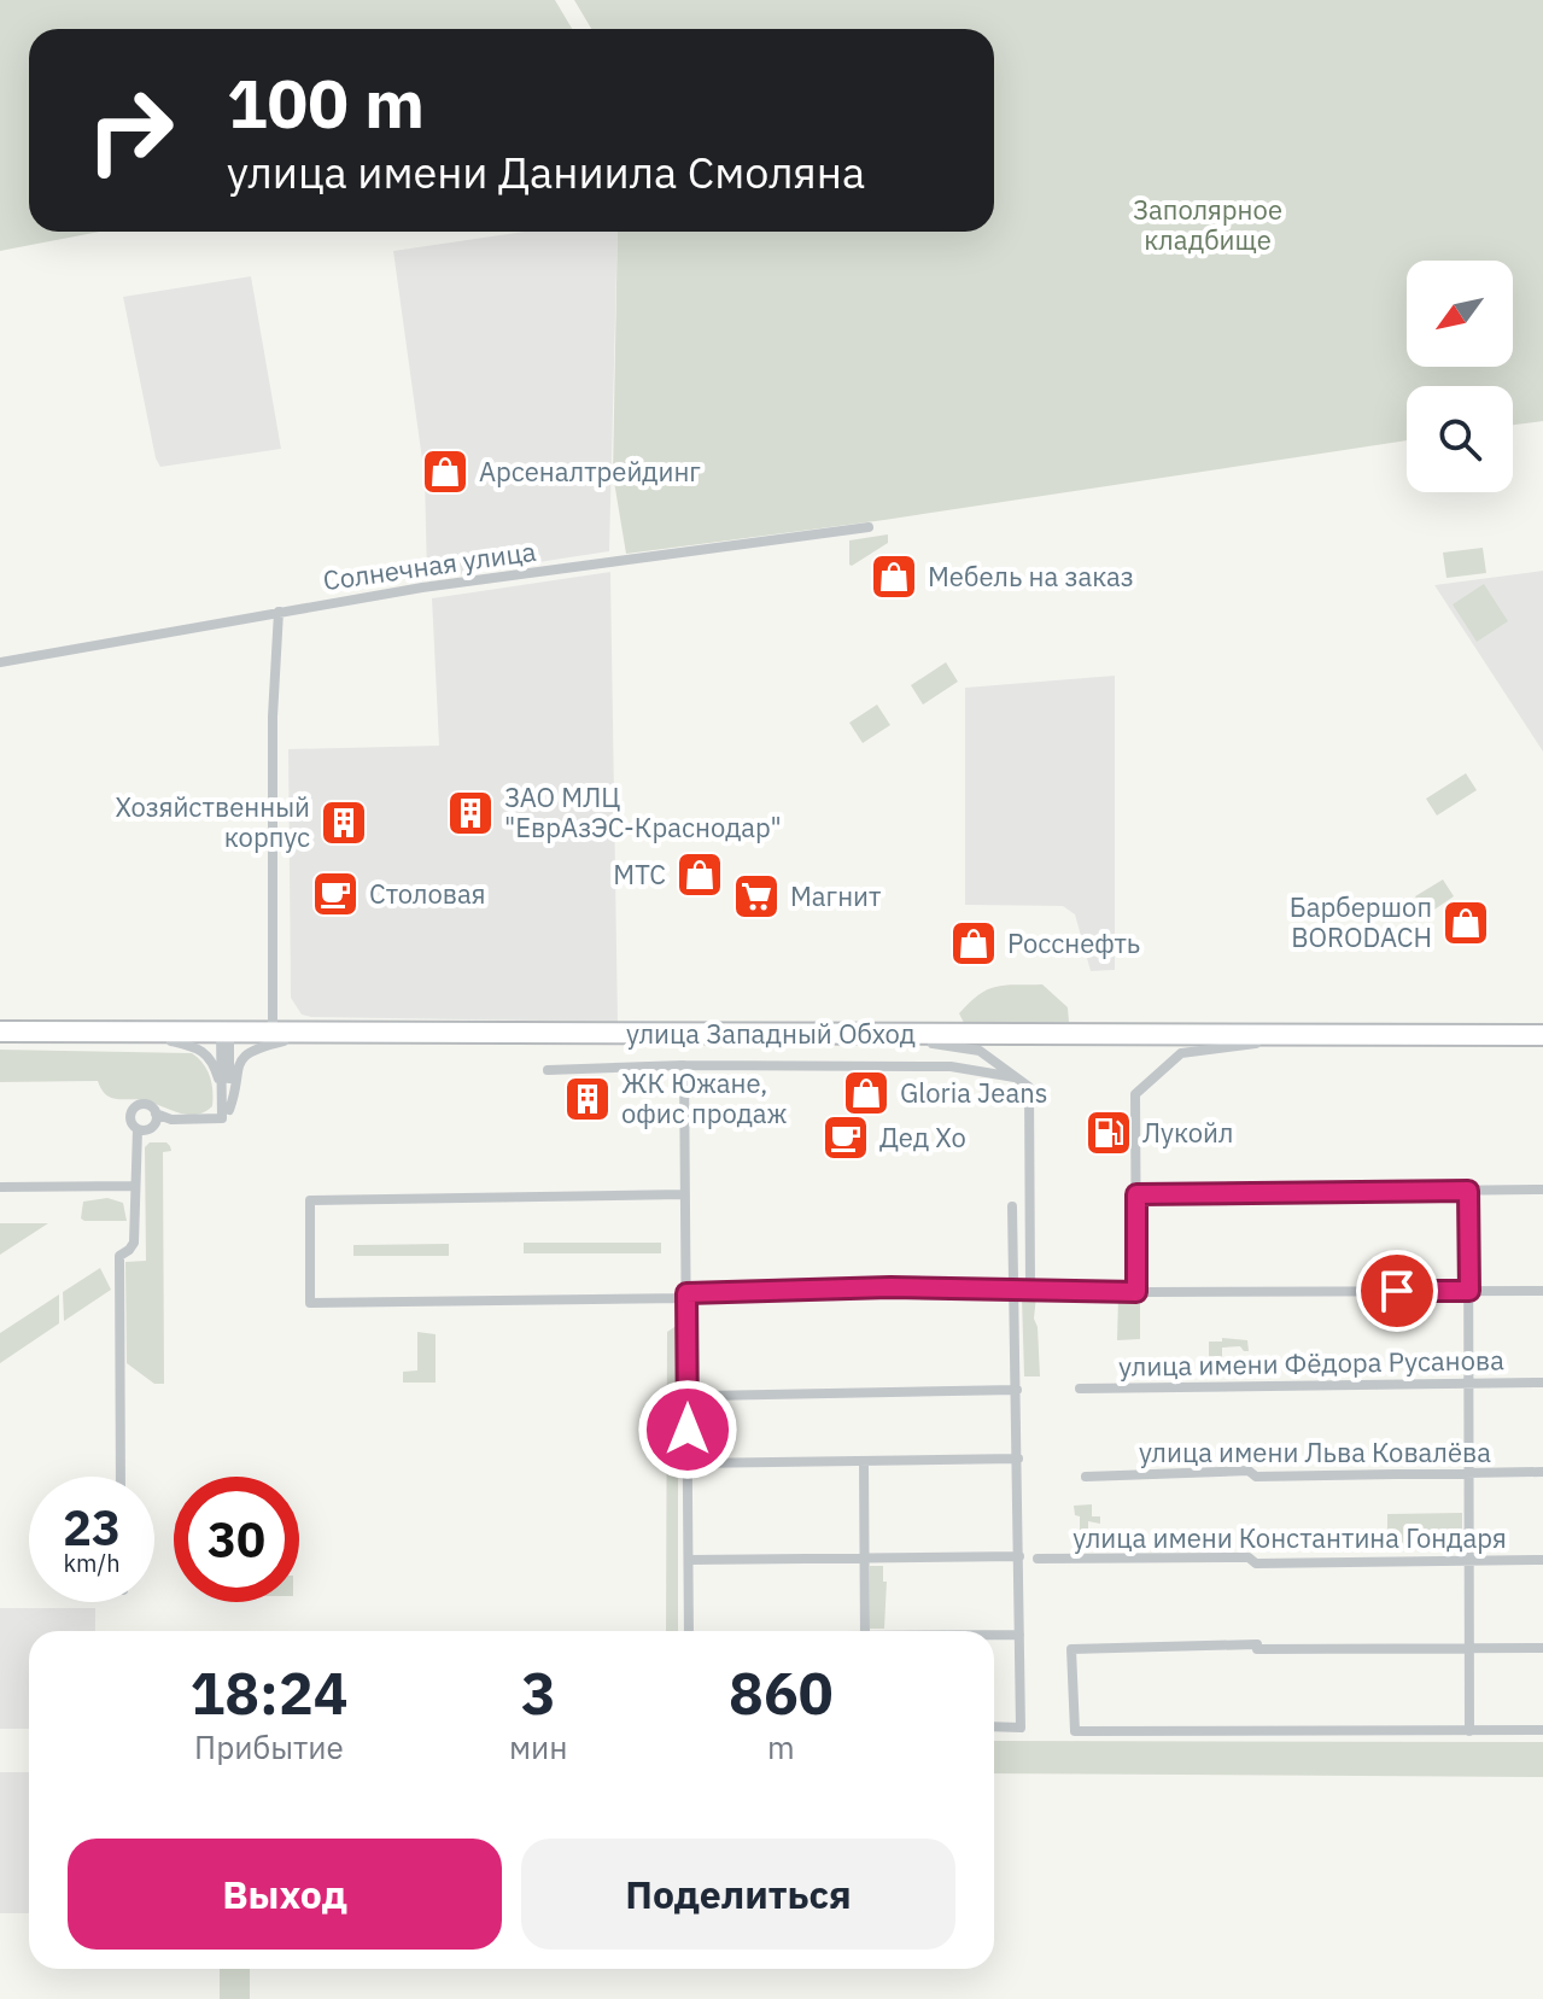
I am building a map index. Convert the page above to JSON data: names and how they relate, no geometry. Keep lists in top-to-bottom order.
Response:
{
  "streets": {
    "highway": ["улица Западный Обход"],
    "street": [
      "Солнечная улица",
      "улица имени Фёдора Русанова",
      "улица имени Льва Ковалёва",
      "улица имени Константина Гондаря"
    ]
  },
  "parks": ["Заполярное кладбище"],
  "places": {
    "shop": [
      "Арсеналтрейдинг",
      "Мебель на заказ",
      "МТС",
      "Барбершоп BORODACH",
      "Росснефть",
      "Gloria Jeans"
    ],
    "building": ["ЗАО МЛЦ \"ЕврАзЭС-Краснодар\"", "Хозяйственный корпус", "ЖК Южане, офис продаж"],
    "cafe": ["Столовая", "Дед Хо"],
    "supermarket": ["Магнит"],
    "fuel station": ["Лукойл"]
  },
  "north": "bottom left",
  "page": {
    "turn": ["100 m", "улица имени Даниила Смоляна"],
    "speed": "23 km/h",
    "limit": "30",
    "eta": [
      "18:24",
      "Прибытие",
      "3",
      "мин",
      "860",
      "m"
    ],
    "buttons": ["Выход", "Поделиться"]
  }
}
